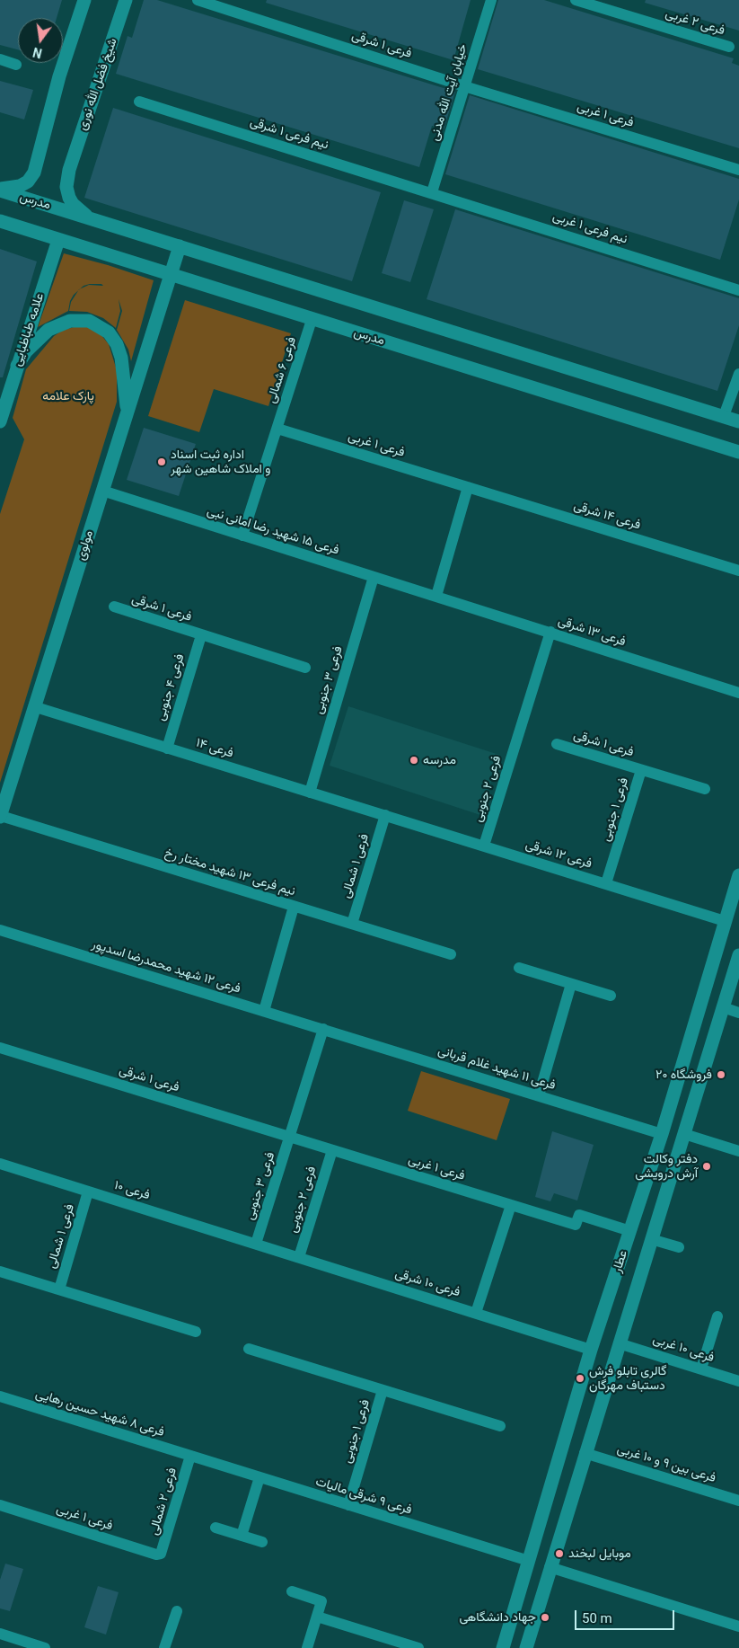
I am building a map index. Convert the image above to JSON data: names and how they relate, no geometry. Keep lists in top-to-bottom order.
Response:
{
  "streets": {
    "main road": [
      "شیخ فضل الله نوری",
      "مدرس",
      "علامه طباطبایی",
      "مولوی",
      "عطار"
    ],
    "street": [
      "فرعی ۲ غربی",
      "فرعی ۱ شرقی",
      "خیابان آیت الله مدنی",
      "فرعی ۱ غربی",
      "نیم فرعی ۱ شرقی",
      "نیم فرعی ۱ غربی",
      "فرعی ۶ شمالی",
      "فرعی ۱۴ شرقی",
      "فرعی ۱۵ شهید رضا امانی نبی",
      "فرعی ۱۳ شرقی",
      "فرعی ۳ جنوبی",
      "فرعی ۴ جنوبی",
      "فرعی ۱۴",
      "فرعی ۲ جنوبی",
      "فرعی ۱ جنوبی",
      "فرعی ۱۲ شرقی",
      "فرعی ۱ شمالی",
      "نیم فرعی ۱۳ شهید مختار رخ",
      "فرعی ۱۲ شهید محمدرضا اسدپور",
      "فرعی ۱۱ شهید غلام قربانی",
      "فرعی ۱۰",
      "فرعی ۱۰ شرقی",
      "فرعی ۱۰ غربی",
      "فرعی ۸ شهید حسین رهایی",
      "فرعی بین ۹ و ۱۰ غربی",
      "فرعی ۹ شرقی مالیات",
      "فرعی ۲ شمالی"
    ]
  },
  "crossings": [
    ["فرعی ۱ شرقی", "خیابان آیت الله مدنی"],
    ["فرعی ۱ شرقی", "فرعی ۱ غربی"],
    ["فرعی ۱ شرقی", "فرعی ۳ جنوبی"],
    ["فرعی ۱ شرقی", "فرعی ۴ جنوبی"],
    ["فرعی ۱ شرقی", "فرعی ۱ جنوبی"],
    ["شیخ فضل الله نوری", "مدرس"],
    ["خیابان آیت الله مدنی", "فرعی ۱ غربی"],
    ["خیابان آیت الله مدنی", "نیم فرعی ۱ شرقی"],
    ["خیابان آیت الله مدنی", "نیم فرعی ۱ غربی"],
    ["فرعی ۱ غربی", "فرعی ۶ شمالی"],
    ["فرعی ۱ غربی", "فرعی ۱۴ شرقی"],
    ["فرعی ۱ غربی", "فرعی ۳ جنوبی"],
    ["فرعی ۱ غربی", "فرعی ۲ جنوبی"],
    ["فرعی ۱ غربی", "عطار"],
    ["فرعی ۱ غربی", "فرعی ۲ شمالی"],
    ["نیم فرعی ۱ شرقی", "نیم فرعی ۱ غربی"],
    ["مدرس", "علامه طباطبایی"],
    ["مدرس", "فرعی ۶ شمالی"],
    ["مدرس", "مولوی"],
    ["فرعی ۱۵ شهید رضا امانی نبی", "مولوی"],
    ["فرعی ۱۵ شهید رضا امانی نبی", "فرعی ۱۳ شرقی"],
    ["فرعی ۱۵ شهید رضا امانی نبی", "فرعی ۳ جنوبی"],
    ["مولوی", "فرعی ۱۴"],
    ["مولوی", "نیم فرعی ۱۳ شهید مختار رخ"],
    ["فرعی ۱۳ شرقی", "فرعی ۲ جنوبی"],
    ["فرعی ۳ جنوبی", "فرعی ۱۴"],
    ["فرعی ۳ جنوبی", "فرعی ۱۰"],
    ["فرعی ۳ جنوبی", "فرعی ۱۰ شرقی"],
    ["فرعی ۴ جنوبی", "فرعی ۱۴"],
    ["فرعی ۱۴", "فرعی ۱۲ شرقی"],
    ["فرعی ۱۴", "فرعی ۱ شمالی"],
    ["فرعی ۲ جنوبی", "فرعی ۱۲ شرقی"],
    ["فرعی ۲ جنوبی", "فرعی ۱۰ شرقی"],
    ["فرعی ۱ جنوبی", "فرعی ۱۲ شرقی"],
    ["فرعی ۱ جنوبی", "فرعی ۹ شرقی مالیات"],
    ["فرعی ۱۲ شرقی", "فرعی ۱ شمالی"],
    ["فرعی ۱۲ شرقی", "عطار"],
    ["فرعی ۱ شمالی", "نیم فرعی ۱۳ شهید مختار رخ"],
    ["فرعی ۱ شمالی", "فرعی ۱۰"],
    ["فرعی ۱۲ شهید محمدرضا اسدپور", "فرعی ۱۱ شهید غلام قربانی"],
    ["فرعی ۱۱ شهید غلام قربانی", "عطار"],
    ["فرعی ۱۰", "فرعی ۱۰ شرقی"],
    ["عطار", "فرعی ۱۰ شرقی"],
    ["عطار", "فرعی ۱۰ غربی"],
    ["عطار", "فرعی بین ۹ و ۱۰ غربی"],
    ["عطار", "فرعی ۹ شرقی مالیات"],
    ["فرعی ۸ شهید حسین رهایی", "فرعی ۹ شرقی مالیات"],
    ["فرعی ۸ شهید حسین رهایی", "فرعی ۲ شمالی"],
    ["فرعی ۹ شرقی مالیات", "فرعی ۲ شمالی"]
  ],
  "parks": ["پارک علامه"],
  "places": [
    "اداره ثبت اسناد و املاک شاهین شهر",
    "مدرسه",
    "فروشگاه ۲۰",
    "دفتر وکالت آرش درویشی",
    "گالری تابلو فرش دستباف مهرگان",
    "موبایل لبخند",
    "جهاد دانشگاهی"
  ],
  "scale_bar": "50 m",
  "north": "bottom"
}
